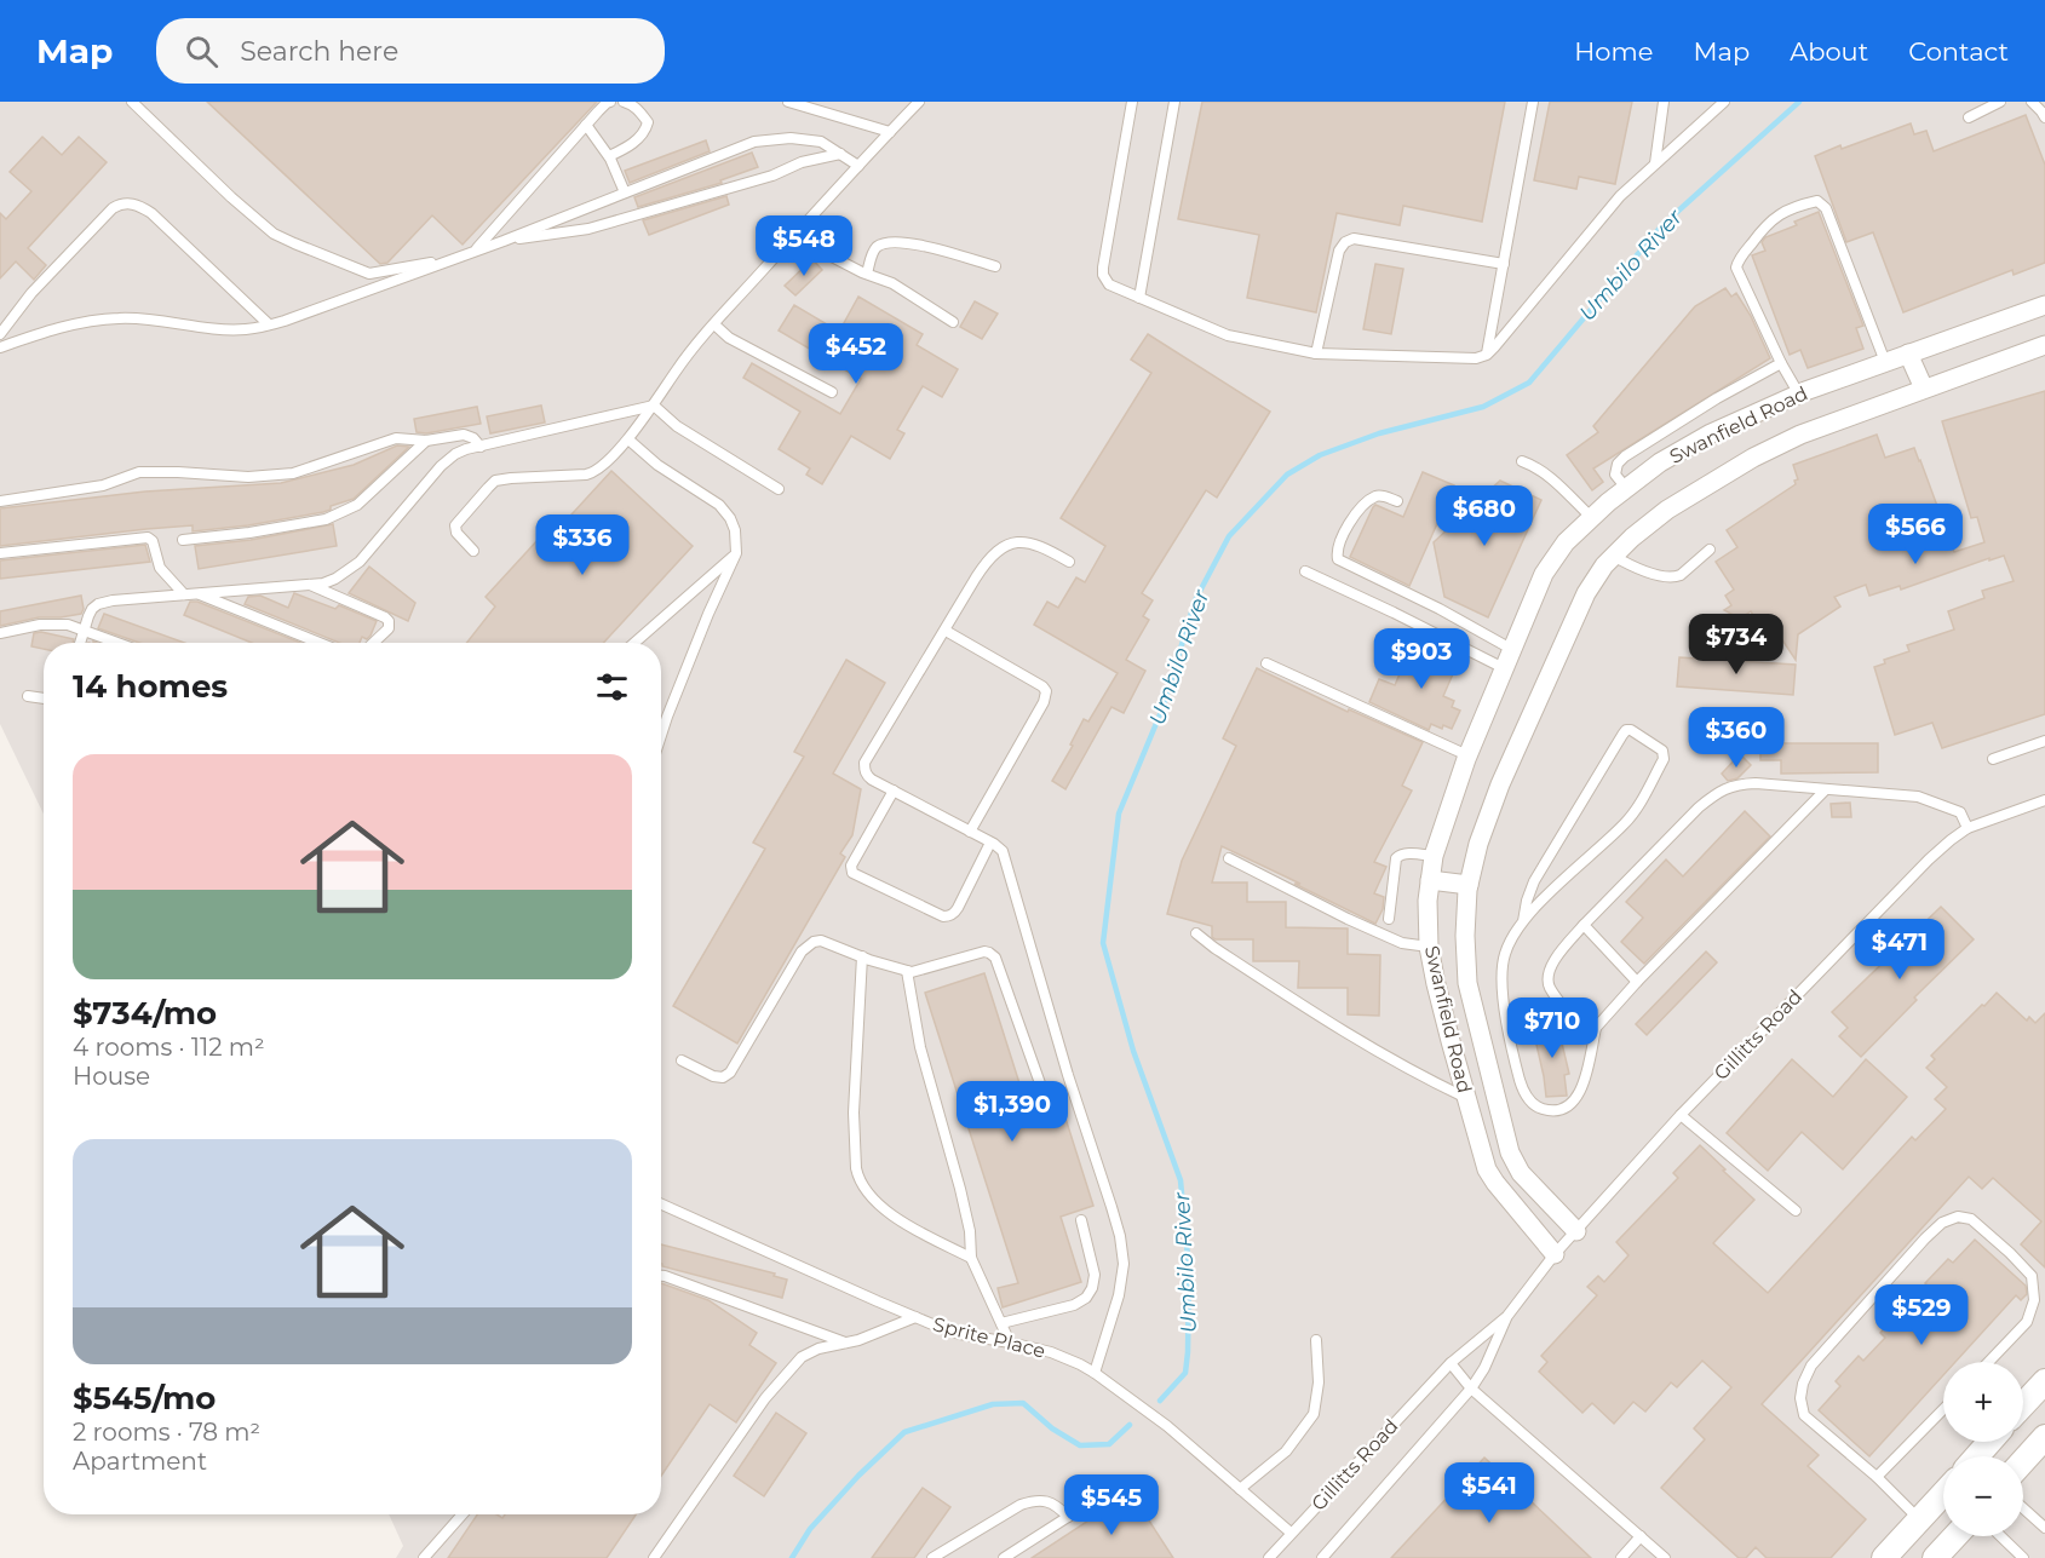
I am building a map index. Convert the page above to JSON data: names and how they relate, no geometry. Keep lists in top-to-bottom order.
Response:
{
  "streets": {
    "street": ["Swanfield Road"],
    "lane": ["Gillitts Road", "Sprite Place"]
  },
  "crossings": [
    ["Swanfield Road", "Gillitts Road"],
    ["Gillitts Road", "Sprite Place"]
  ],
  "water": ["Umbilo River"],
  "page": {
    "header": "Map",
    "search": "Search here",
    "nav": [
      "Home",
      "Map",
      "About",
      "Contact"
    ],
    "price": [
      "$548",
      "$452",
      "$680",
      "$566",
      "$336",
      "$734",
      "$903",
      "$360",
      "$471",
      "$710",
      "$1,390",
      "$529",
      "$541",
      "$545"
    ],
    "heading": "14 homes",
    "list": [
      {
        "name": "$734/mo",
        "note": "4 rooms · 112 m² · House"
      },
      {
        "name": "$545/mo",
        "note": "2 rooms · 78 m² · Apartment"
      }
    ],
    "map_buttons": ["+", "−"]
  }
}
